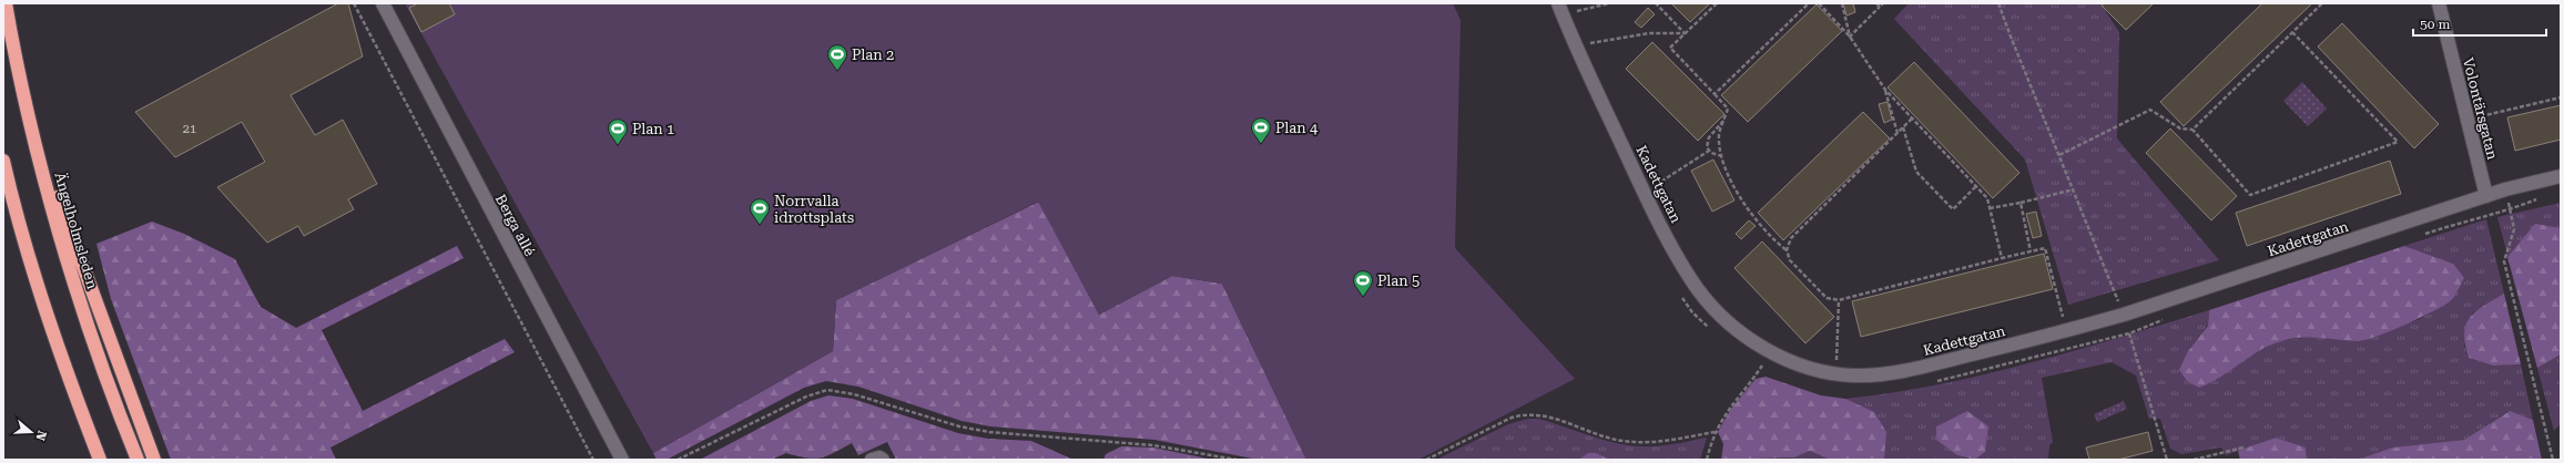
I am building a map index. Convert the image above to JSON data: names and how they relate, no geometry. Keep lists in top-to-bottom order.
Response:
{
  "streets": {
    "highway": ["Ängelholmsleden"],
    "street": ["Volontärsgatan", "Kadettgatan", "Berga allé"]
  },
  "crossings": [
    ["Volontärsgatan", "Kadettgatan"]
  ],
  "places": {
    "sports": [
      "Plan 2",
      "Plan 4",
      "Plan 1",
      "Norrvalla idrottsplats",
      "Plan 5"
    ]
  },
  "house_numbers": ["21"],
  "scale_bar": "50 m",
  "north": "right"
}
